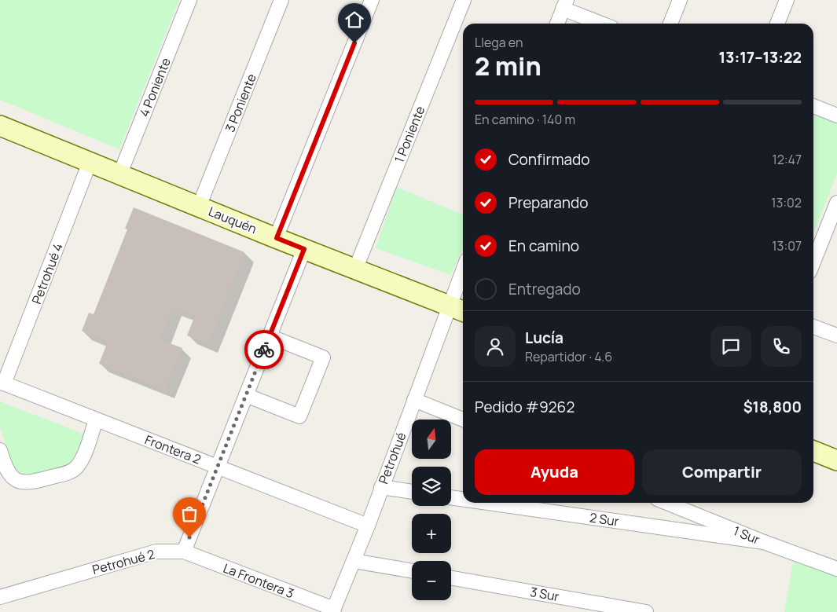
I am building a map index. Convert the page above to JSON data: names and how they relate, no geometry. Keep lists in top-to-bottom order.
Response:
{
  "streets": {
    "street": [
      "4 Poniente",
      "3 Poniente",
      "1 Poniente",
      "Lauquén",
      "Petrohué 4",
      "Frontera 2",
      "Petrohué",
      "2 Sur",
      "1 Sur",
      "Petrohué 2",
      "La Frontera 3",
      "3 Sur"
    ]
  },
  "crossings": [
    ["4 Poniente", "Lauquén"],
    ["3 Poniente", "Lauquén"],
    ["1 Poniente", "Lauquén"],
    ["Lauquén", "Petrohué 4"],
    ["Lauquén", "Petrohué"],
    ["Petrohué 4", "Frontera 2"],
    ["Frontera 2", "Petrohué"],
    ["Petrohué", "La Frontera 3"],
    ["2 Sur", "1 Sur"],
    ["Petrohué 2", "La Frontera 3"]
  ],
  "north": "top",
  "page": {
    "heading": ["2 min", "Llega en", "13:17–13:22"],
    "panel": [
      "Lucía",
      "Repartidor · 4.6",
      "Pedido #9262",
      "$18,800"
    ],
    "bar": "En camino · 140 m",
    "list": [
      ["Confirmado", "12:47"],
      ["Preparando", "13:02"],
      ["En camino", "13:07"],
      "Entregado"
    ],
    "map_buttons": ["+", "−"],
    "buttons": ["Ayuda", "Compartir"]
  }
}
